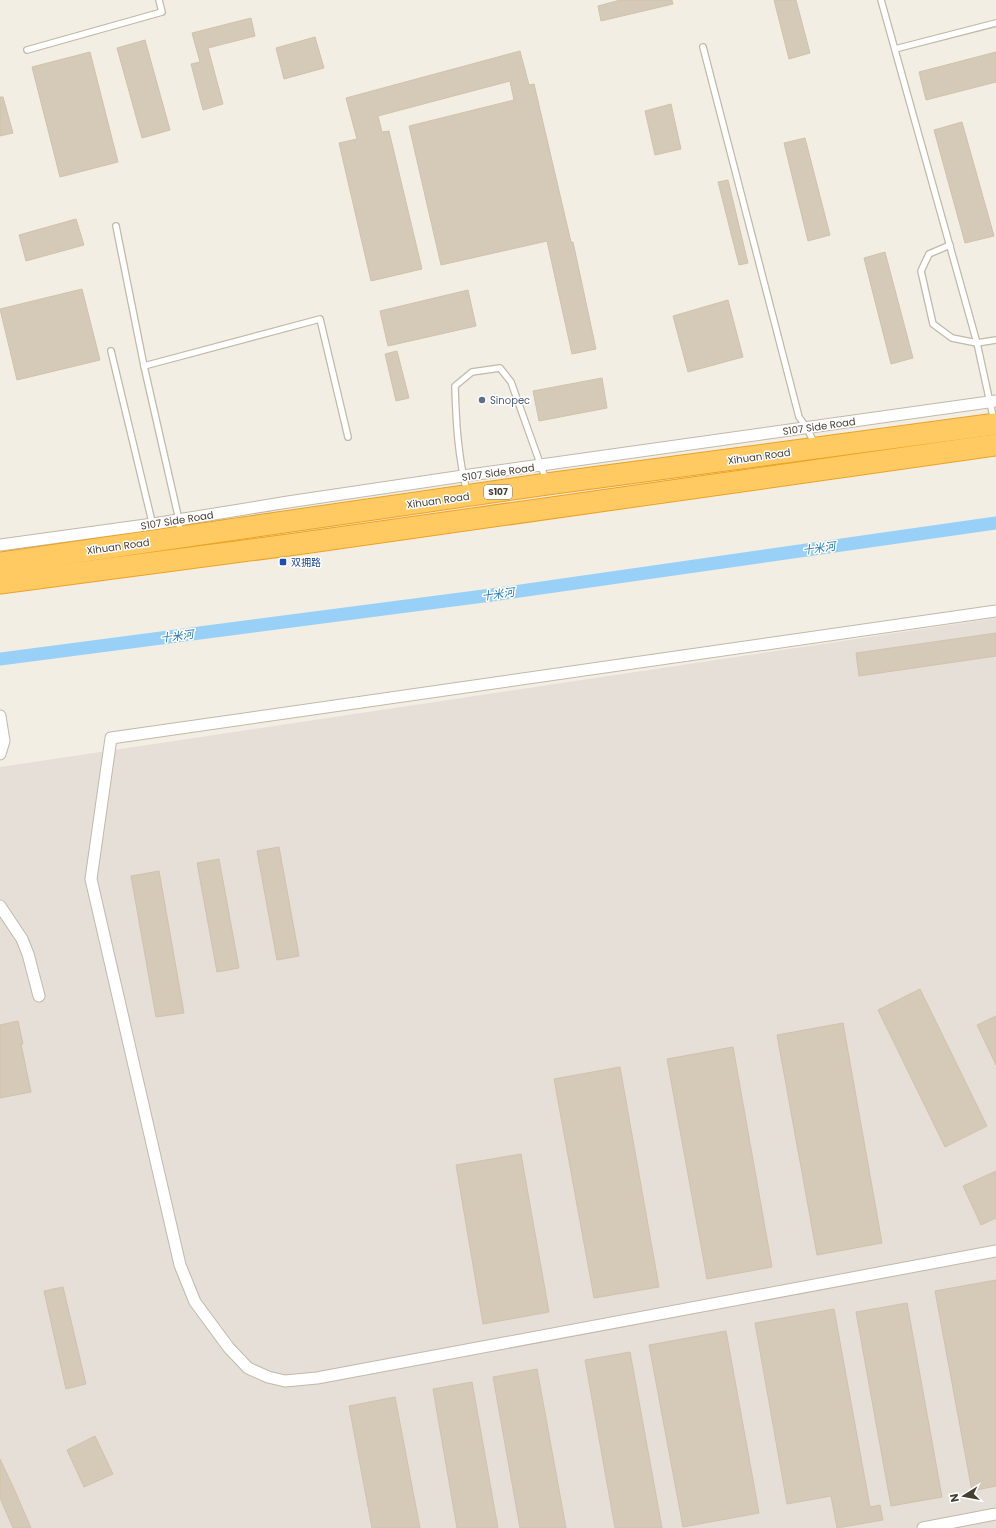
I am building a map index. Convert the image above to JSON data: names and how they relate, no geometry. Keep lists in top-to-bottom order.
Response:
{
  "streets": {
    "highway": ["Xihuan Road", "S107"],
    "street": ["S107 Side Road"]
  },
  "crossings": [
    ["S107 Side Road", "Xihuan Road"]
  ],
  "water": ["十米河"],
  "places": {
    "other": ["Sinopec"],
    "transit": ["双拥路"]
  },
  "north": "left"
}
